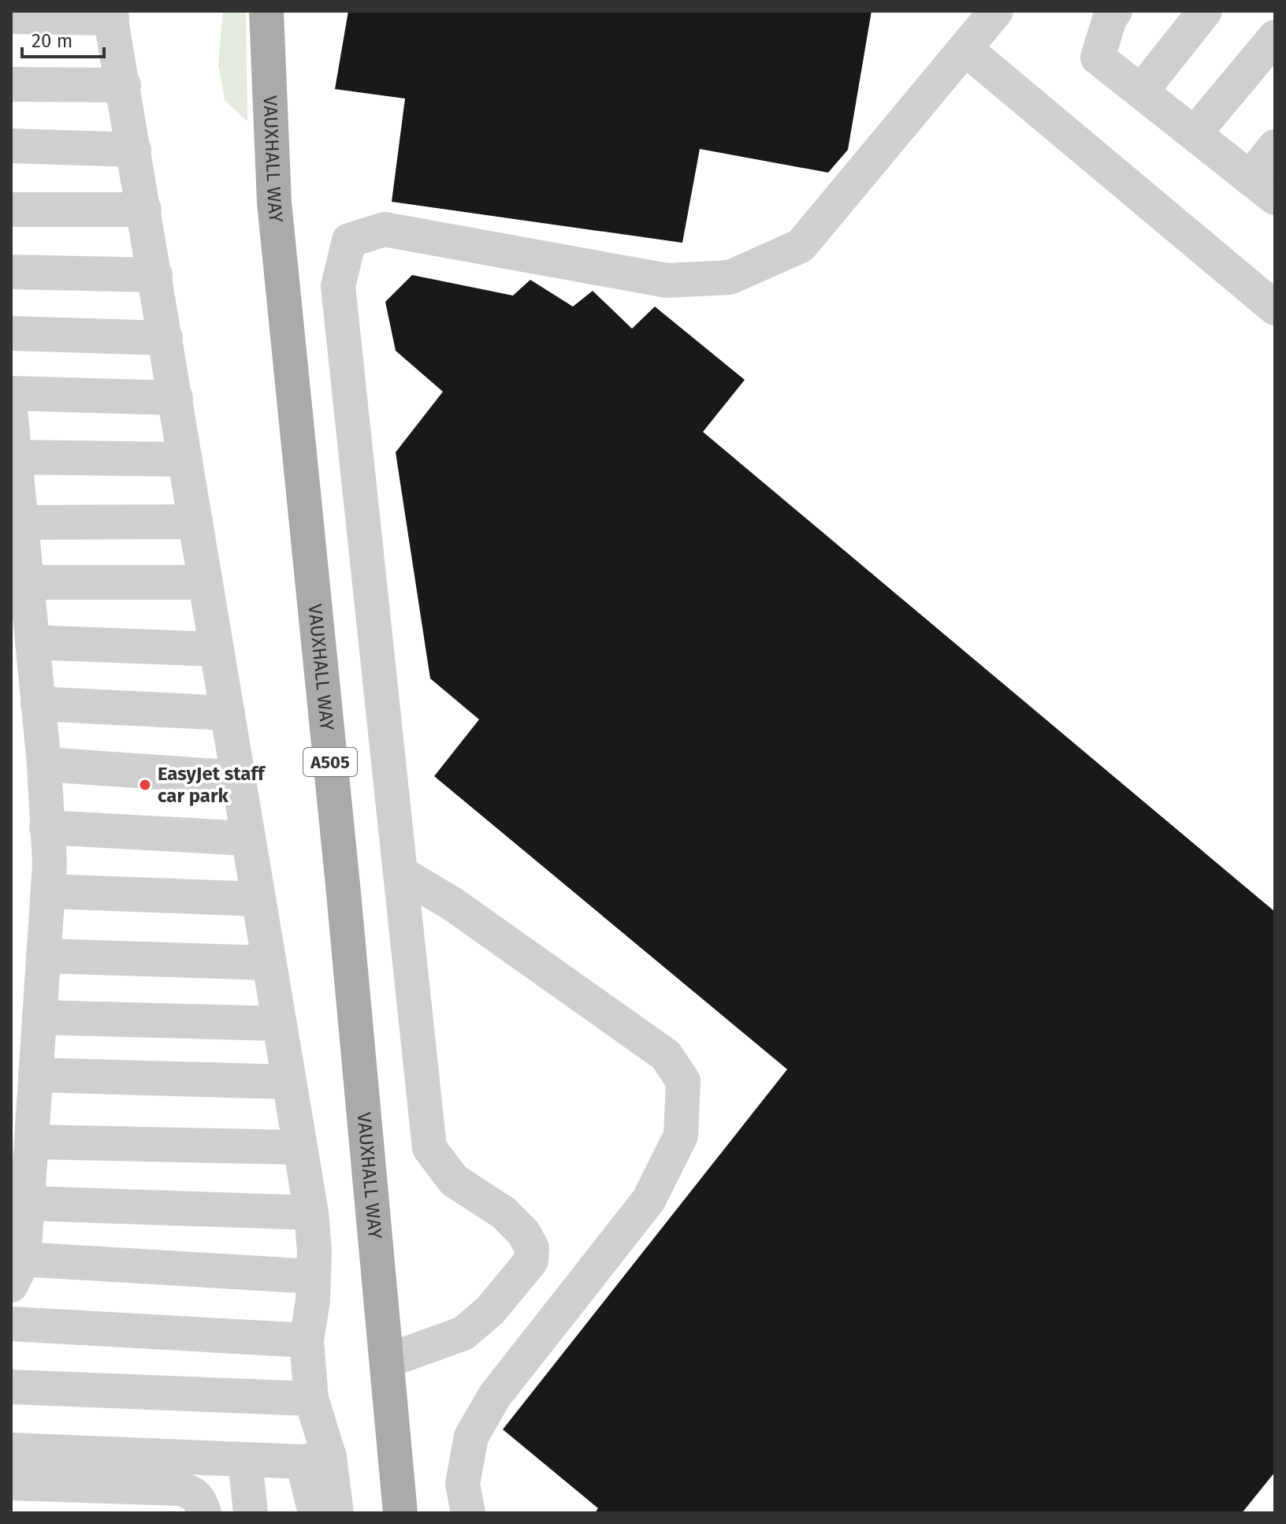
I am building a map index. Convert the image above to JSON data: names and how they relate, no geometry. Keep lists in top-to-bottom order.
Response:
{
  "streets": {
    "main road": ["VAUXHALL WAY", "A505"]
  },
  "places": ["EasyJet staff car park"],
  "scale_bar": "20 m"
}
